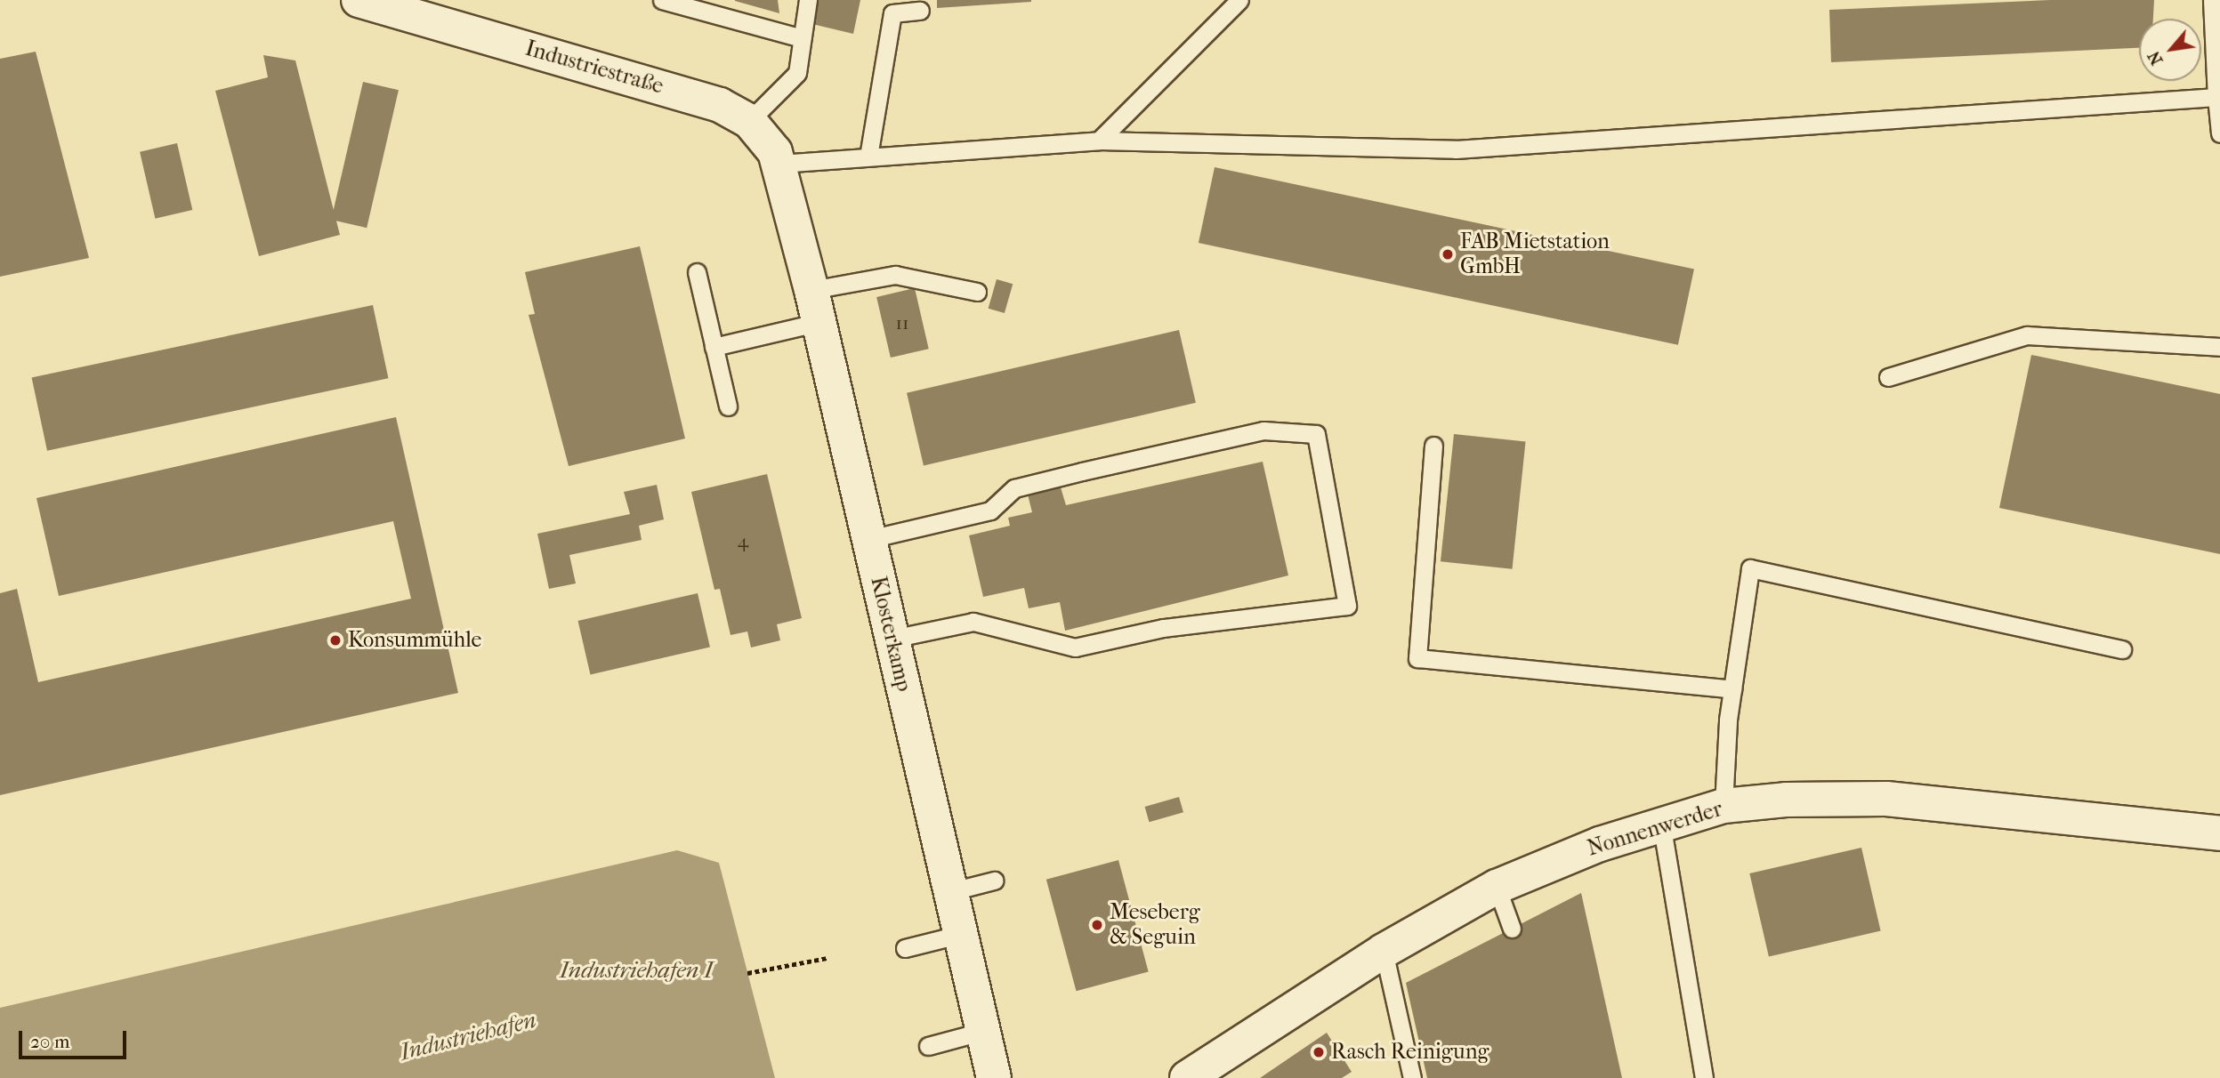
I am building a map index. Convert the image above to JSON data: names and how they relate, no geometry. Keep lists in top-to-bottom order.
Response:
{
  "streets": {
    "street": ["Industriestraße", "Klosterkamp", "Nonnenwerder"]
  },
  "crossings": [
    ["Industriestraße", "Klosterkamp"]
  ],
  "water": ["Industriehafen I", "Industriehafen"],
  "places": [
    "FAB Mietstation GmbH",
    "Konsummühle",
    "Meseberg & Seguin",
    "Rasch Reinigung"
  ],
  "house_numbers": ["11", "4"],
  "scale_bar": "20 m",
  "north": "bottom left"
}
